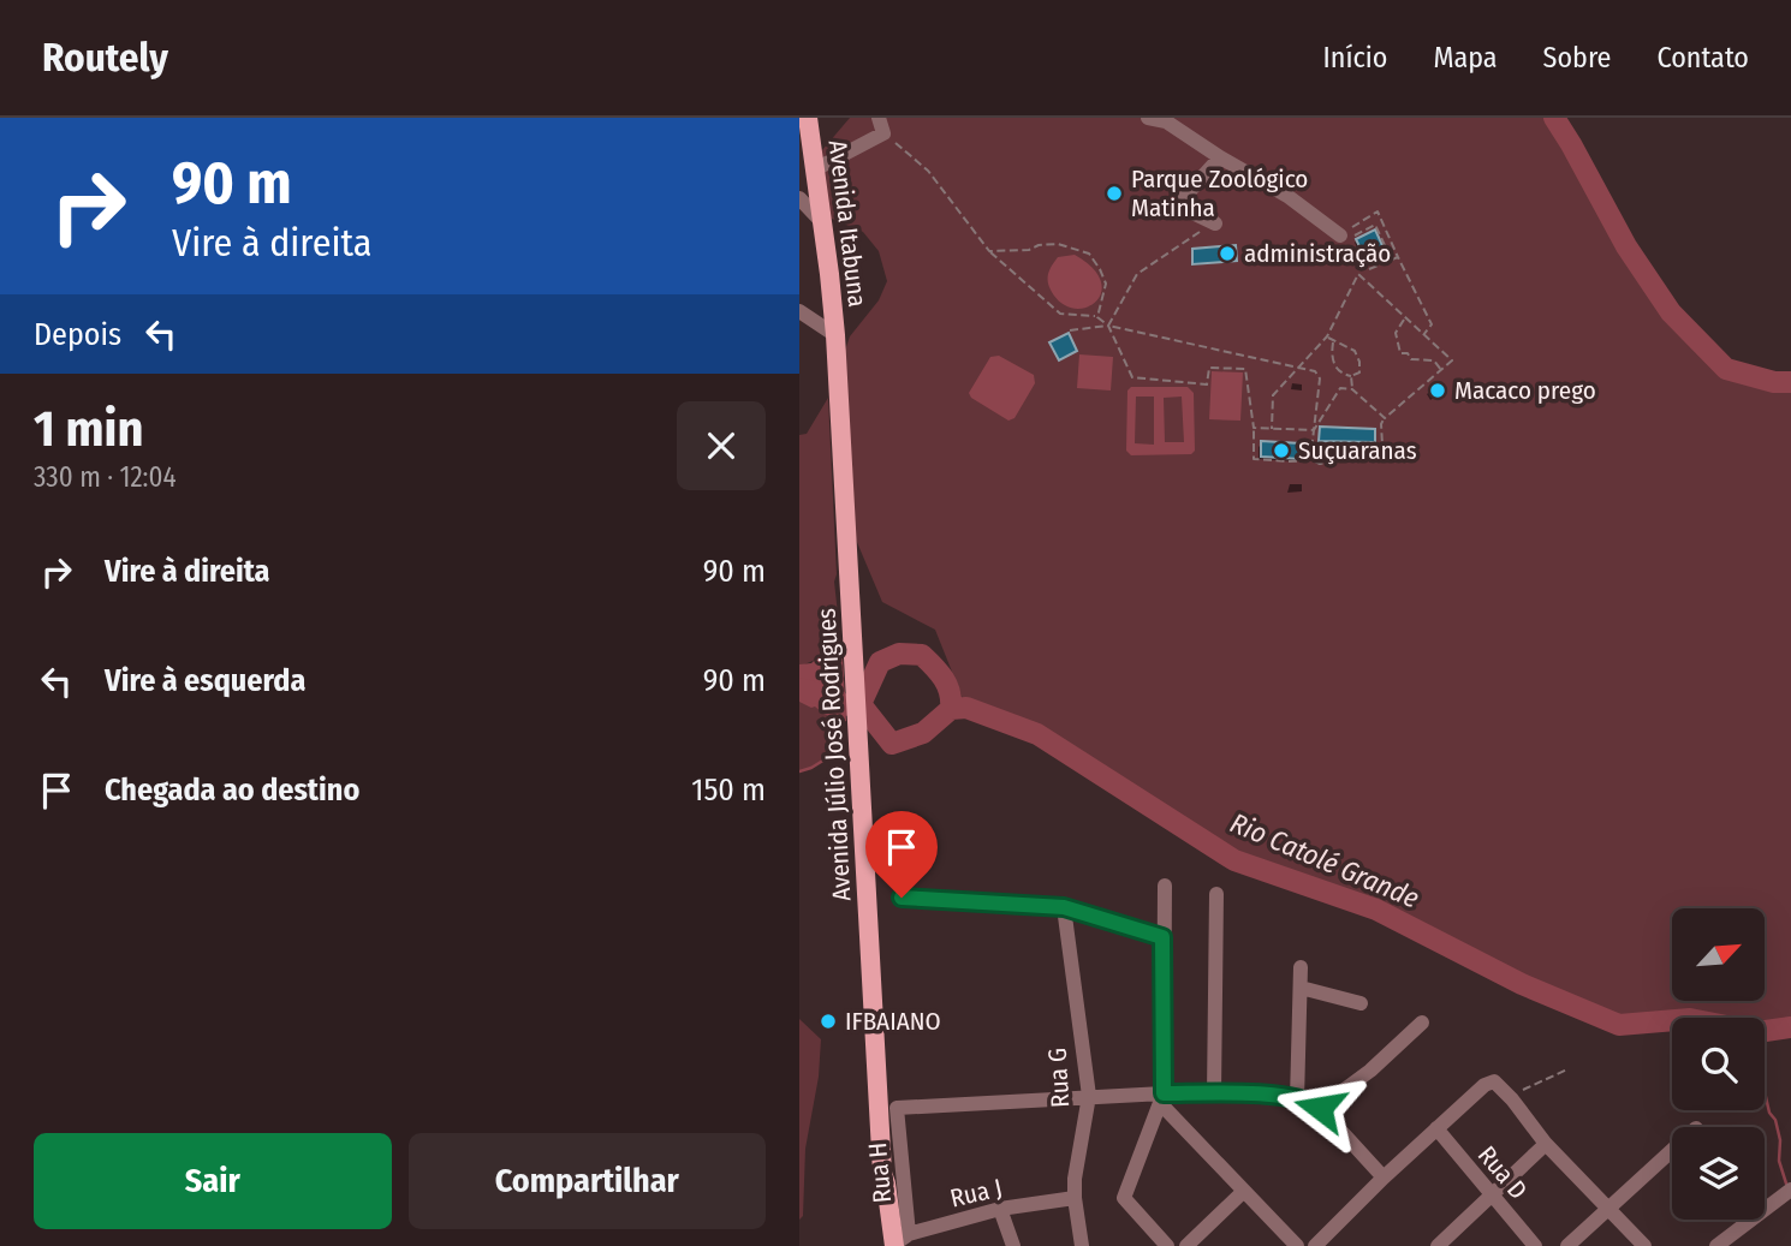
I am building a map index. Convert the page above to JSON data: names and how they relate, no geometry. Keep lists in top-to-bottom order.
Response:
{
  "streets": {
    "main road": ["Avenida Itabuna", "Avenida Júlio José Rodrigues"],
    "street": [
      "Rua G",
      "Rua H",
      "Rua D",
      "Rua J"
    ]
  },
  "crossings": [
    ["Avenida Itabuna", "Avenida Júlio José Rodrigues"],
    ["Avenida Júlio José Rodrigues", "Rua H"],
    ["Avenida Júlio José Rodrigues", "Rua J"],
    ["Rua G", "Rua H"],
    ["Rua G", "Rua J"],
    ["Rua H", "Rua J"]
  ],
  "water": ["Rio Catolé Grande"],
  "places": [
    "Parque Zoológico Matinha",
    "administração",
    "Macaco prego",
    "Suçuaranas",
    "IFBAIANO"
  ],
  "north": "top right",
  "page": {
    "header": "Routely",
    "nav": [
      "Início",
      "Mapa",
      "Sobre",
      "Contato"
    ],
    "turn": ["90 m", "Vire à direita"],
    "then": "Depois",
    "heading": ["1 min", "330 m · 12:04"],
    "list": [
      {
        "name": "Vire à direita",
        "value": "90 m"
      },
      {
        "name": "Vire à esquerda",
        "value": "90 m"
      },
      {
        "name": "Chegada ao destino",
        "value": "150 m"
      }
    ],
    "buttons": ["Sair", "Compartilhar"]
  }
}
